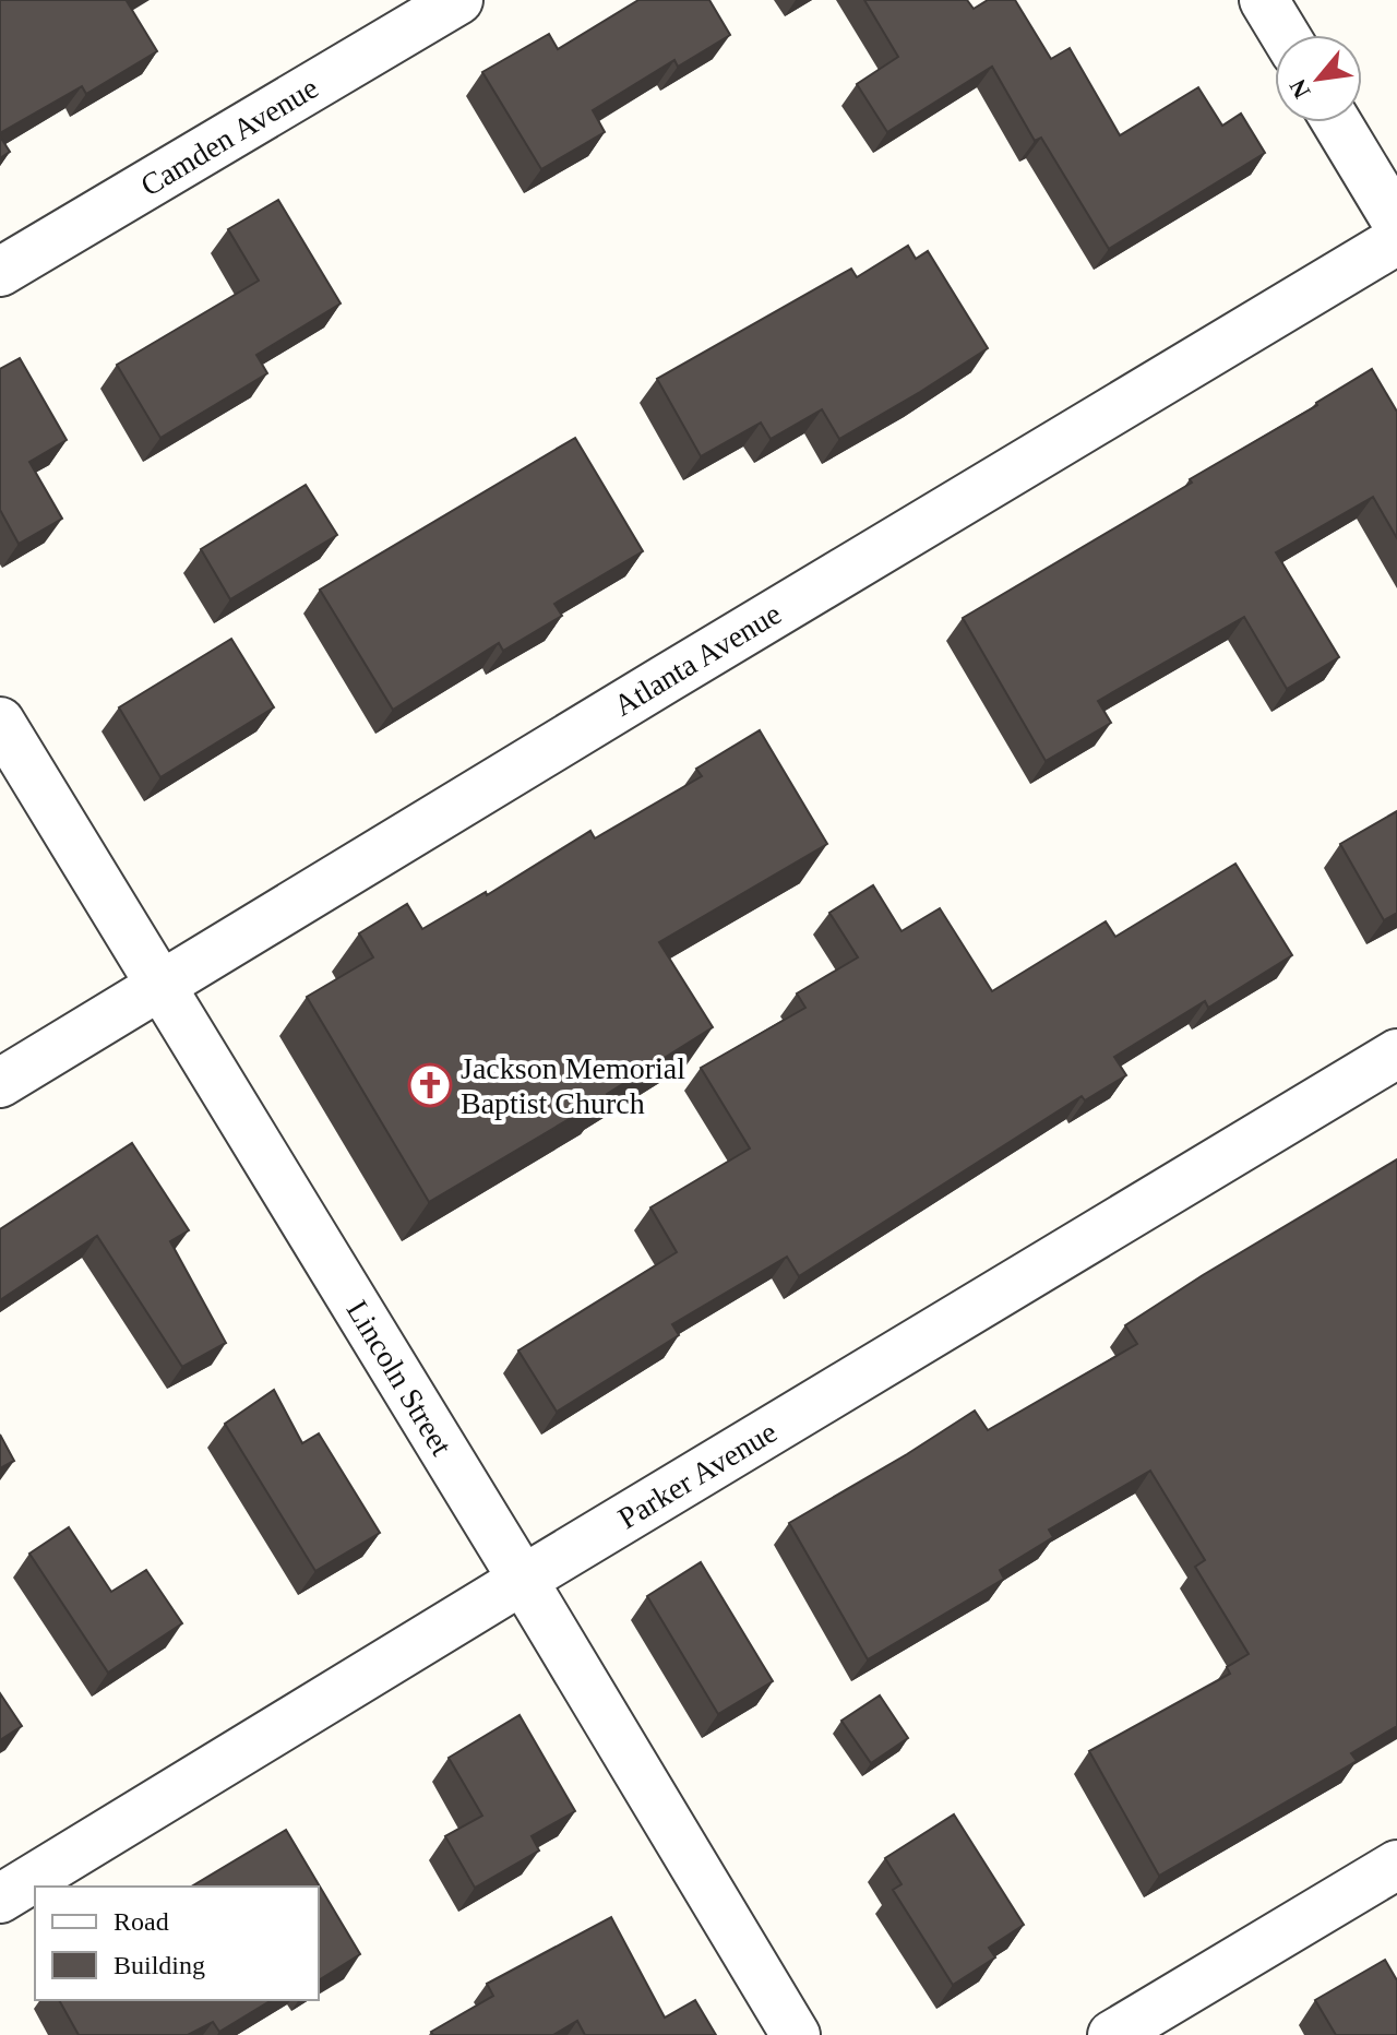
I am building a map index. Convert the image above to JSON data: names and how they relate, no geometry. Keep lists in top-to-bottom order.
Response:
{
  "streets": {
    "street": [
      "Camden Avenue",
      "Atlanta Avenue",
      "Lincoln Street",
      "Parker Avenue"
    ]
  },
  "crossings": [
    ["Atlanta Avenue", "Lincoln Street"],
    ["Lincoln Street", "Parker Avenue"]
  ],
  "places": {
    "church": ["Jackson Memorial Baptist Church"]
  },
  "legend": ["Road", "Building"],
  "north": "bottom left"
}
